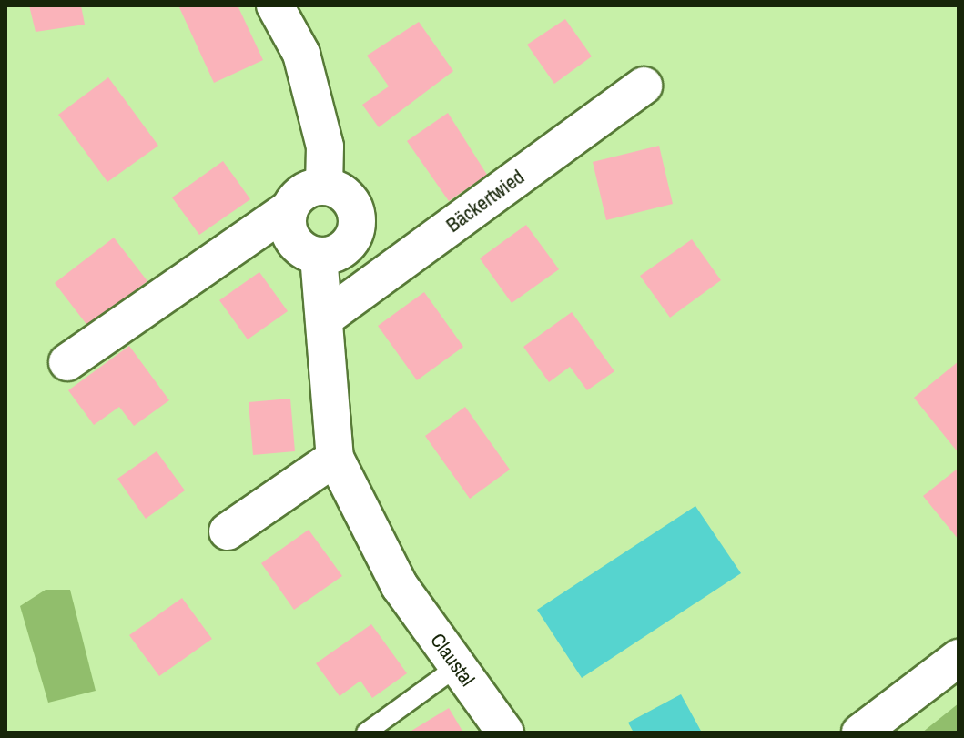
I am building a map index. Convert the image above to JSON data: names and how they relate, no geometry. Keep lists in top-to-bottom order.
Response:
{
  "streets": {
    "street": ["Bäckertwied", "Claustal"]
  }
}
